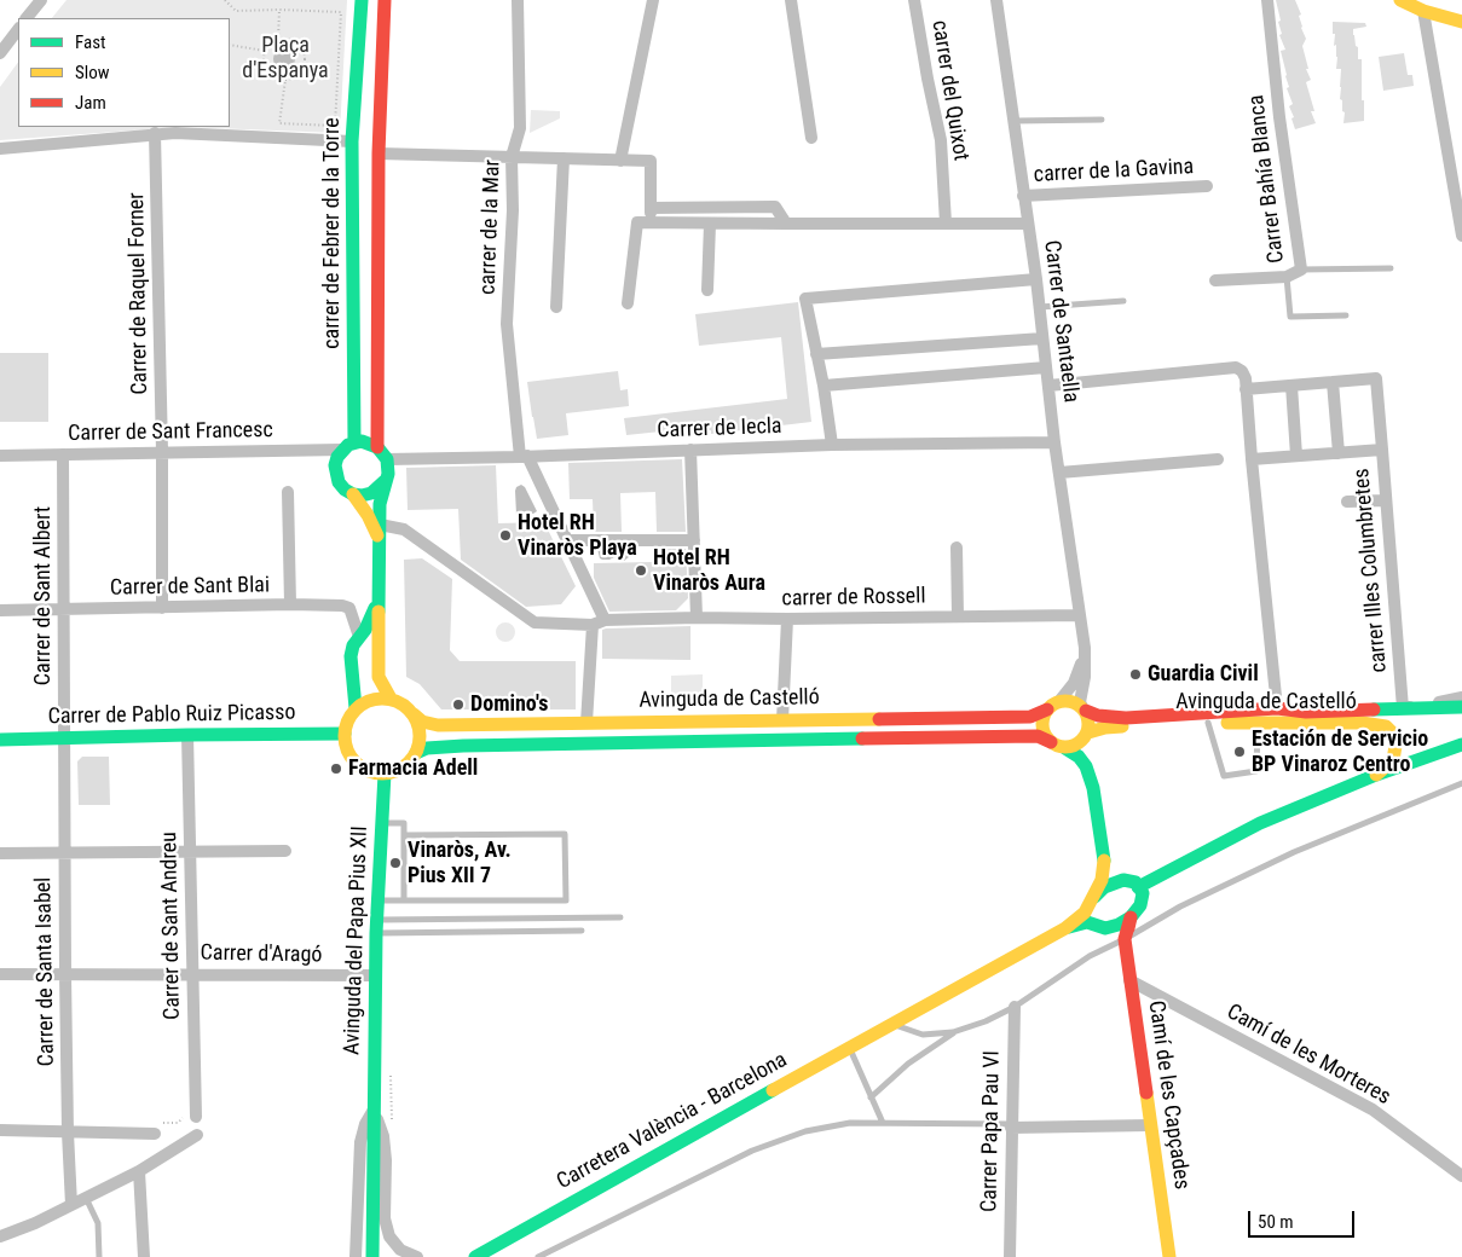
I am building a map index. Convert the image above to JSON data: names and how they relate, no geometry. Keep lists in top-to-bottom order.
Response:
{
  "streets": {
    "street": [
      "carrer del Quixot",
      "carrer de la Gavina",
      "Carrer Bahía Blanca",
      "carrer de la Mar",
      "carrer de Febrer de la Torre",
      "Carrer de Raquel Forner",
      "Carrer de Santaella",
      "Carrer de Iecla",
      "Carrer de Sant Francesc",
      "carrer Illes Columbretes",
      "Carrer de Sant Blai",
      "Carrer de Sant Albert",
      "carrer de Rossell",
      "Avinguda de Castelló",
      "Carrer de Pablo Ruiz Picasso",
      "Carrer de Sant Andreu",
      "Avinguda del Papa Pius XII",
      "Carrer d'Aragó",
      "Carrer de Santa Isabel",
      "Camí de les Morteres",
      "Camí de les Capçades",
      "Carretera València - Barcelona",
      "Carrer Papa Pau VI"
    ]
  },
  "crossings": [
    ["carrer de la Gavina", "Carrer de Santaella"],
    ["carrer de la Mar", "Carrer de Iecla"],
    ["carrer de la Mar", "carrer de Rossell"],
    ["carrer de Febrer de la Torre", "Carrer de Iecla"],
    ["carrer de Febrer de la Torre", "Carrer de Sant Francesc"],
    ["Carrer de Raquel Forner", "Carrer de Sant Francesc"],
    ["Carrer de Raquel Forner", "Carrer de Sant Blai"],
    ["Carrer de Santaella", "Carrer de Iecla"],
    ["Carrer de Santaella", "carrer de Rossell"],
    ["Carrer de Santaella", "Avinguda de Castelló"],
    ["Carrer de Iecla", "Carrer de Sant Francesc"],
    ["Carrer de Sant Francesc", "Carrer de Sant Albert"],
    ["carrer Illes Columbretes", "Avinguda de Castelló"],
    ["Carrer de Sant Blai", "Carrer de Sant Albert"],
    ["Carrer de Sant Albert", "Carrer de Pablo Ruiz Picasso"],
    ["Carrer de Sant Albert", "Carrer de Santa Isabel"],
    ["Avinguda de Castelló", "Carrer de Pablo Ruiz Picasso"],
    ["Avinguda de Castelló", "Avinguda del Papa Pius XII"],
    ["Carrer de Pablo Ruiz Picasso", "Carrer de Sant Andreu"],
    ["Carrer de Pablo Ruiz Picasso", "Avinguda del Papa Pius XII"],
    ["Carrer de Pablo Ruiz Picasso", "Carrer de Santa Isabel"],
    ["Carrer de Sant Andreu", "Carrer d'Aragó"],
    ["Avinguda del Papa Pius XII", "Carrer d'Aragó"],
    ["Carrer d'Aragó", "Carrer de Santa Isabel"],
    ["Camí de les Morteres", "Camí de les Capçades"]
  ],
  "parks": ["Plaça d'Espanya"],
  "places": [
    "Hotel RH Vinaròs Playa",
    "Hotel RH Vinaròs Aura",
    "Guardia Civil",
    "Domino's",
    "Estación de Servicio BP Vinaroz Centro",
    "Farmacia Adell",
    "Vinaròs, Av. Pius XII 7"
  ],
  "legend": ["Fast", "Slow", "Jam"],
  "scale_bar": "50 m"
}
